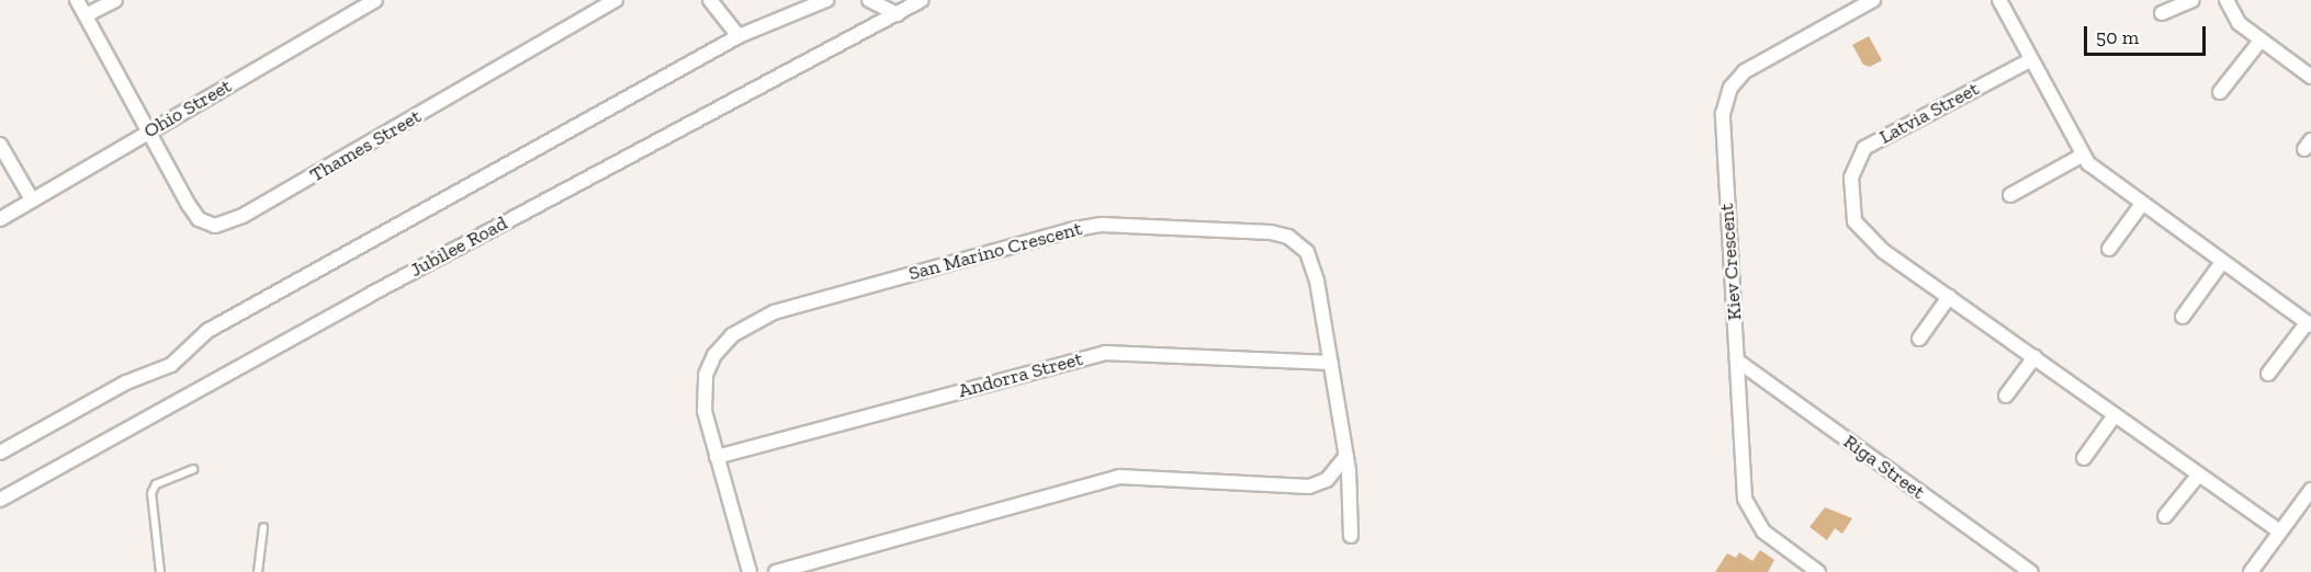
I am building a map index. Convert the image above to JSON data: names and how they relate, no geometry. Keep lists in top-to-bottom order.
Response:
{
  "streets": {
    "street": [
      "Ohio Street",
      "Latvia Street",
      "Thames Street",
      "Jubilee Road",
      "San Marino Crescent",
      "Kiev Crescent",
      "Andorra Street",
      "Riga Street"
    ]
  },
  "crossings": [
    ["Ohio Street", "Thames Street"],
    ["San Marino Crescent", "Andorra Street"],
    ["Kiev Crescent", "Riga Street"]
  ],
  "scale_bar": "50 m"
}
